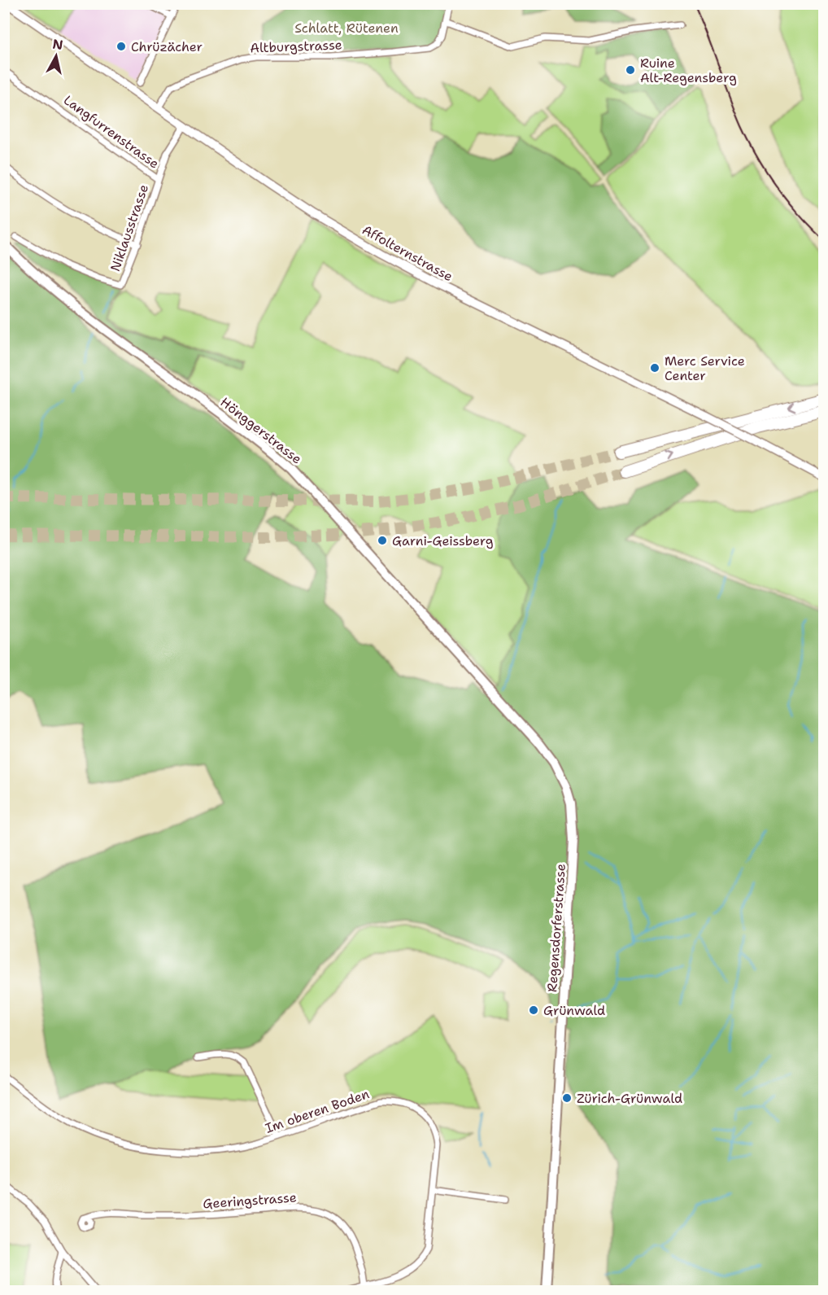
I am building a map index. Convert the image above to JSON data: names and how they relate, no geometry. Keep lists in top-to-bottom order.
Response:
{
  "streets": {
    "main road": ["Hönggerstrasse", "Regensdorferstrasse"],
    "street": [
      "Altburgstrasse",
      "Langfurrenstrasse",
      "Niklausstrasse",
      "Affolternstrasse",
      "Im oberen Boden",
      "Geeringstrasse"
    ]
  },
  "crossings": [
    ["Altburgstrasse", "Affolternstrasse"],
    ["Langfurrenstrasse", "Niklausstrasse"],
    ["Niklausstrasse", "Affolternstrasse"],
    ["Hönggerstrasse", "Regensdorferstrasse"],
    ["Im oberen Boden", "Geeringstrasse"]
  ],
  "parks": ["Schlatt, Rütenen"],
  "places": [
    "Chrüzächer",
    "Ruine Alt-Regensberg",
    "Merc Service Center",
    "Garni-Geissberg",
    "Grünwald",
    "Zürich-Grünwald"
  ],
  "north": "top"
}
